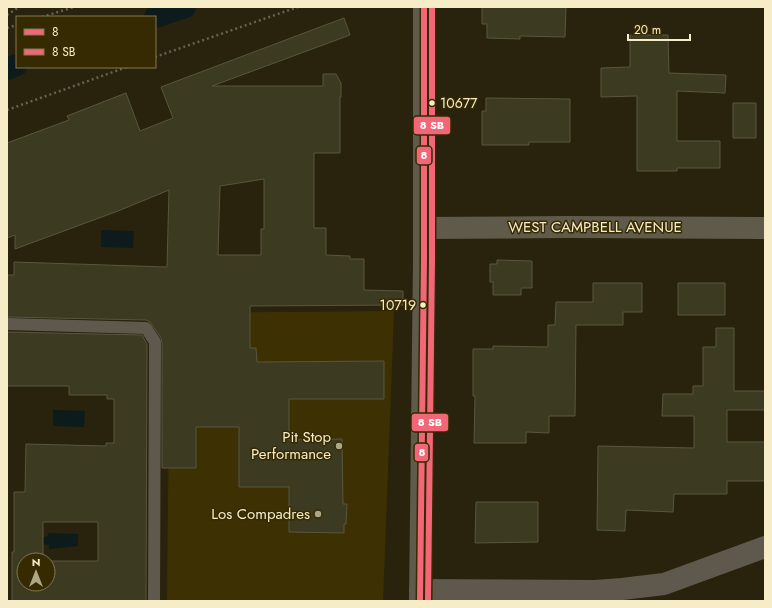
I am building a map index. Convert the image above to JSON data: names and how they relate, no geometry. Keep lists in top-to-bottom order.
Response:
{
  "streets": {
    "main road": ["WEST CAMPBELL AVENUE"]
  },
  "places": [
    "10677",
    "10719",
    "Pit Stop Performance",
    "Los Compadres"
  ],
  "lines": ["transit line 8"],
  "legend": ["8", "8 SB"],
  "scale_bar": "20 m",
  "north": "top"
}
